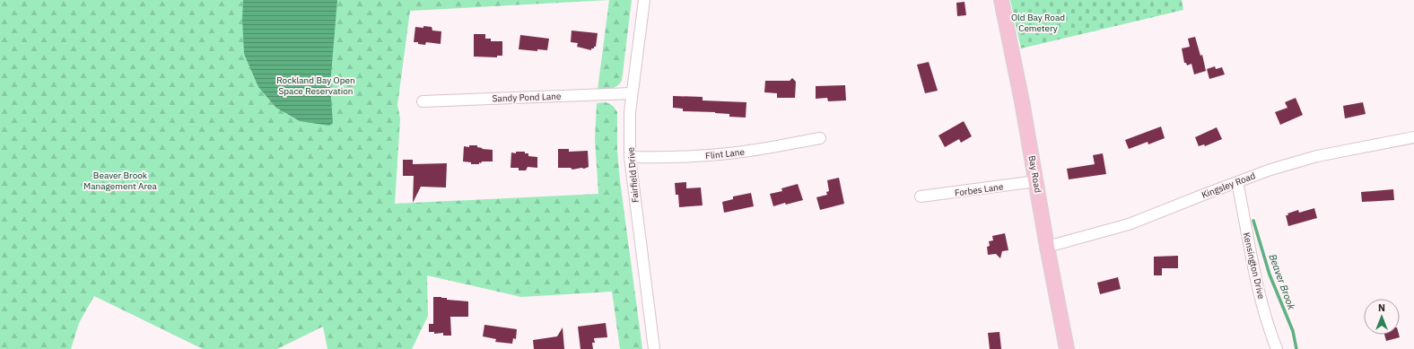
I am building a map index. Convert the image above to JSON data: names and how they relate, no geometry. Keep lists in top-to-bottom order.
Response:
{
  "streets": {
    "main road": ["Bay Road"],
    "street": [
      "Sandy Pond Lane",
      "Flint Lane",
      "Fairfield Drive",
      "Kingsley Road",
      "Forbes Lane",
      "Kensington Drive"
    ]
  },
  "crossings": [
    ["Sandy Pond Lane", "Fairfield Drive"],
    ["Flint Lane", "Fairfield Drive"],
    ["Bay Road", "Kingsley Road"],
    ["Bay Road", "Forbes Lane"],
    ["Kingsley Road", "Kensington Drive"]
  ],
  "water": ["Beaver Brook"],
  "parks": ["Old Bay Road Cemetery", "Rockland Bay Open Space Reservation", "Beaver Brook Management Area"],
  "north": "top"
}
